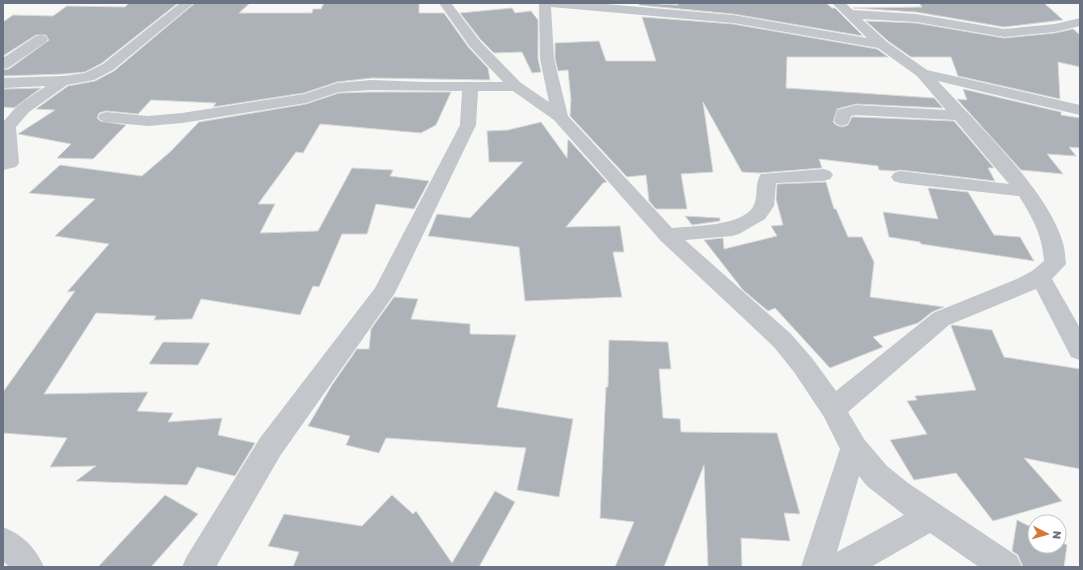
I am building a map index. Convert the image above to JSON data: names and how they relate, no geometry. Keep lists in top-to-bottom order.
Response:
{
  "north": "right"
}
